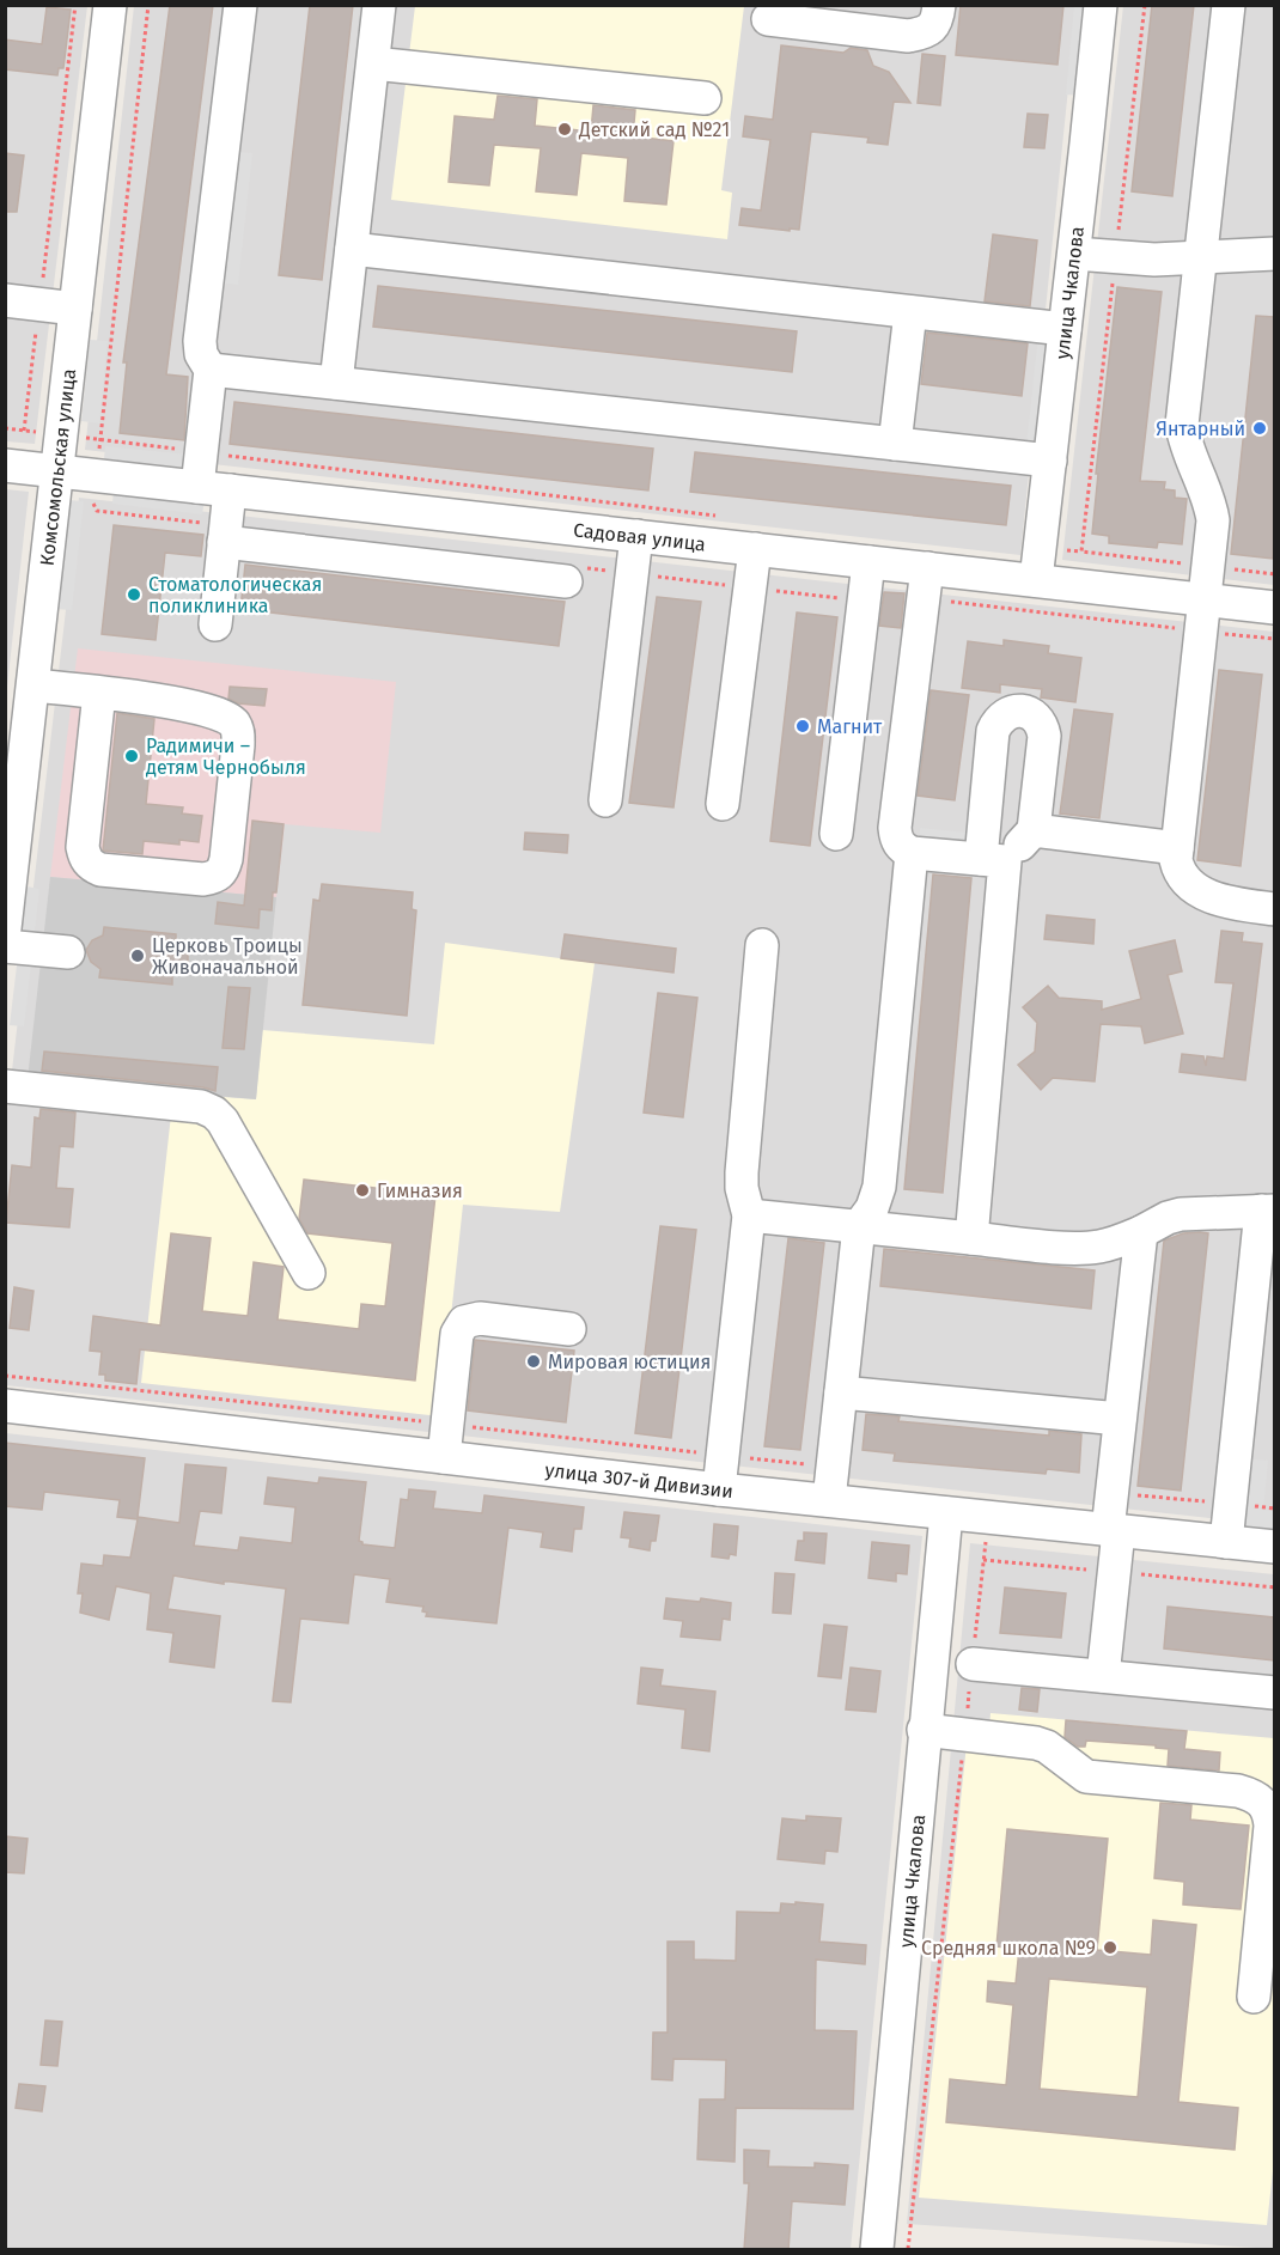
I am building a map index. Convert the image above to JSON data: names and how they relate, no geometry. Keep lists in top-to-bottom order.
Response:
{
  "streets": {
    "street": [
      "улица Чкалова",
      "Комсомольская улица",
      "Садовая улица",
      "улица 307-й Дивизии"
    ]
  },
  "crossings": [
    ["улица Чкалова", "Садовая улица"],
    ["улица Чкалова", "улица 307-й Дивизии"],
    ["Комсомольская улица", "Садовая улица"]
  ],
  "places": [
    "Детский сад №21",
    "Янтарный",
    "Стоматологическая поликлиника",
    "Магнит",
    "Радимичи – детям Чернобыля",
    "Церковь Троицы Живоначальной",
    "Гимназия",
    "Мировая юстиция",
    "Средняя школа №9"
  ]
}
